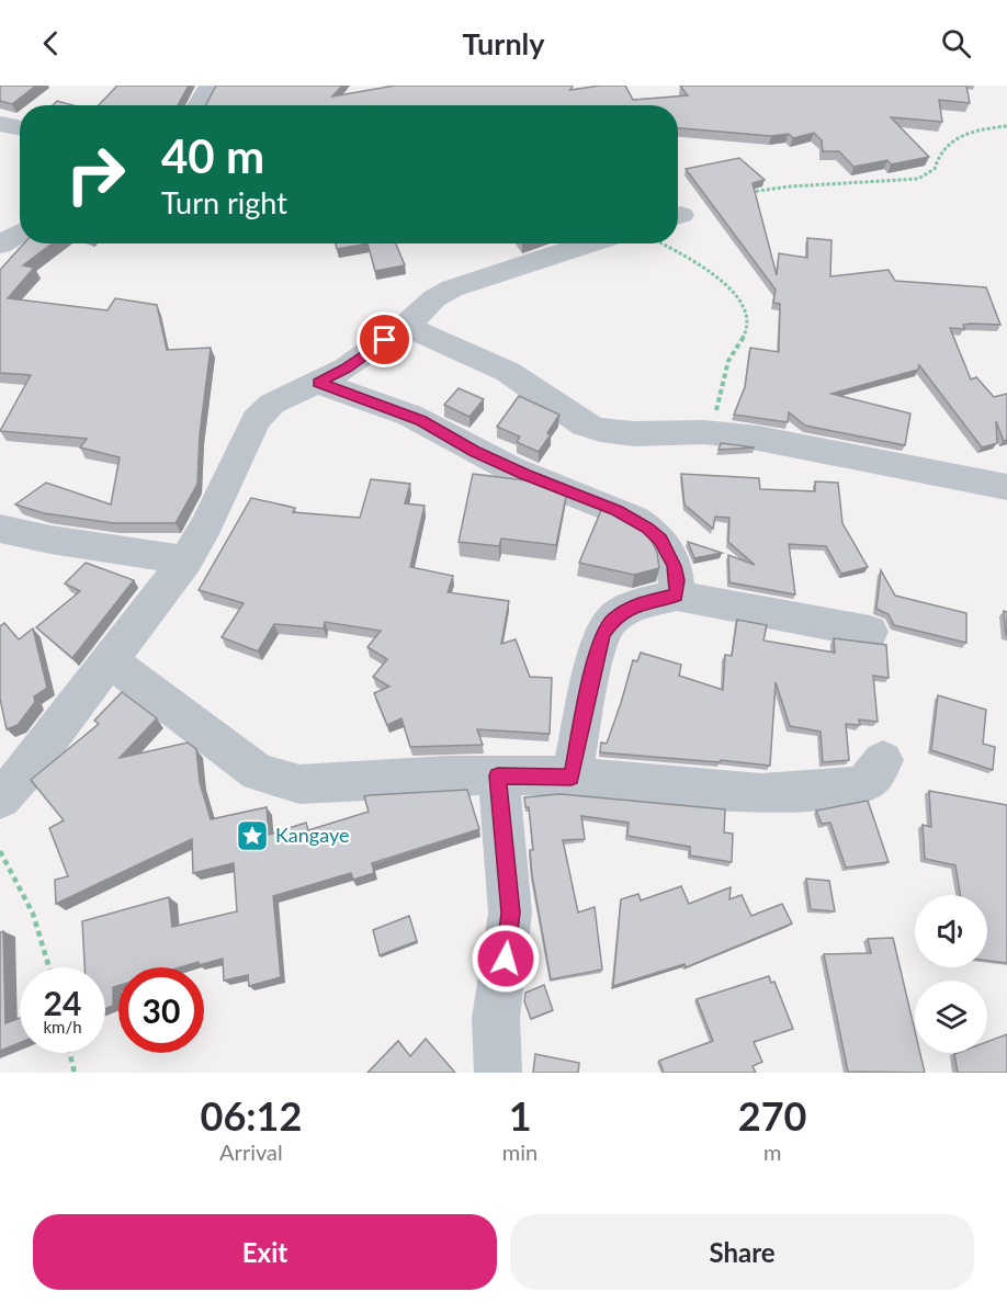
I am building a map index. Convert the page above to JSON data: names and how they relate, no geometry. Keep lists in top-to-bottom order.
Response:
{
  "places": {
    "place": ["Kangaye"]
  },
  "page": {
    "header": "Turnly",
    "turn": ["40 m", "Turn right"],
    "speed": "24 km/h",
    "limit": "30",
    "eta": [
      "06:12",
      "Arrival",
      "1",
      "min",
      "270",
      "m"
    ],
    "buttons": ["Exit", "Share"]
  }
}
